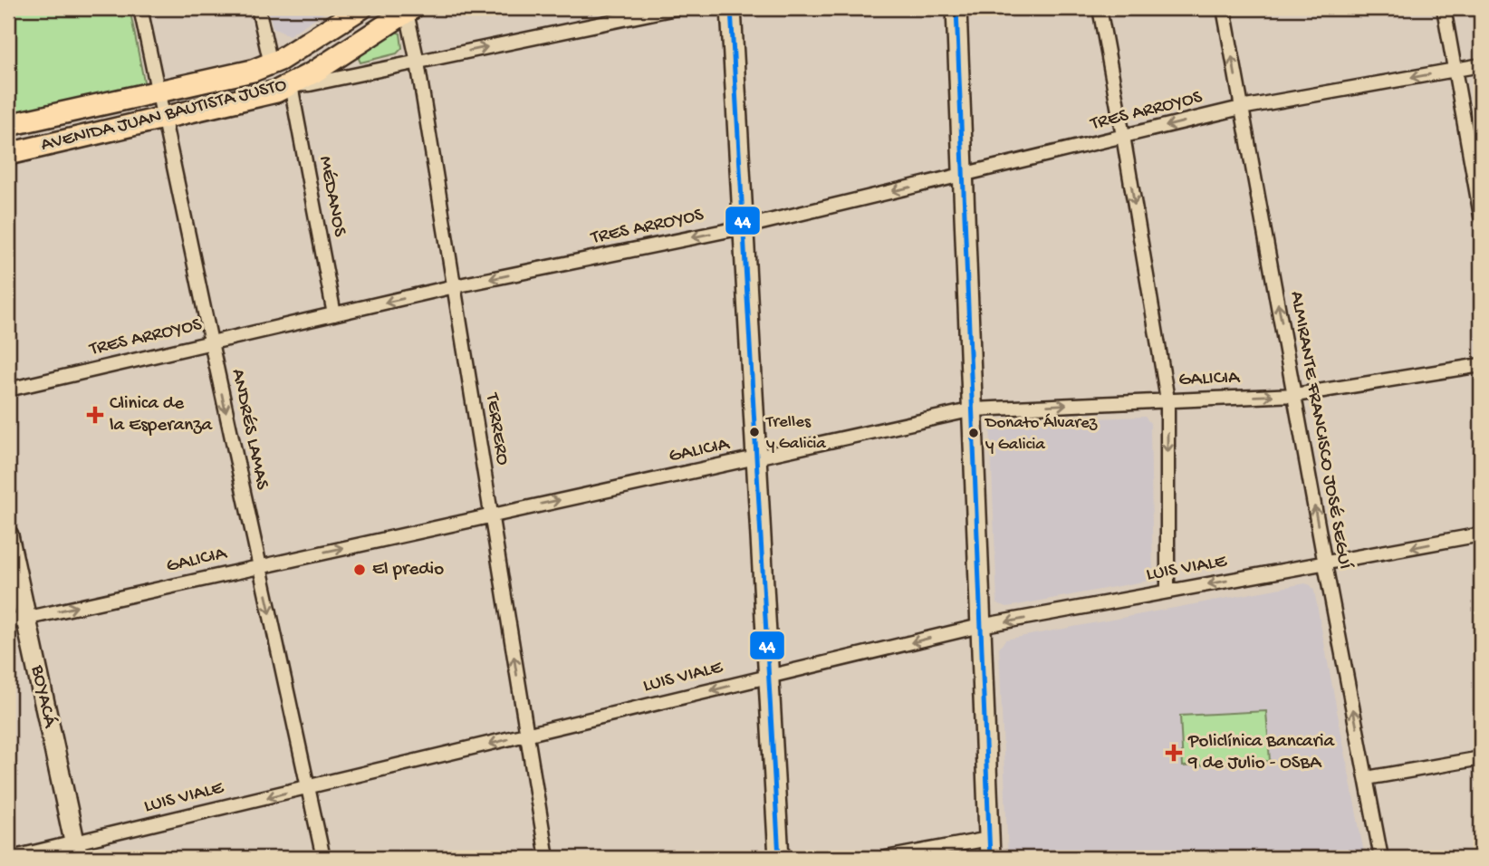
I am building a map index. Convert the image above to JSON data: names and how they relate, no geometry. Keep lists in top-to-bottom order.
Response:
{
  "streets": {
    "main road": ["AVENIDA JUAN BAUTISTA JUSTO"],
    "street": [
      "TRES ARROYOS",
      "MÉDANOS",
      "GALICIA",
      "ANDRÉS LAMAS",
      "TERRERO",
      "ALMIRANTE FRANCISCO JOSÉ SEGUÍ",
      "LUIS VIALE",
      "BOYACÁ"
    ]
  },
  "crossings": [
    ["TRES ARROYOS", "MÉDANOS"],
    ["TRES ARROYOS", "ANDRÉS LAMAS"],
    ["TRES ARROYOS", "TERRERO"],
    ["TRES ARROYOS", "ALMIRANTE FRANCISCO JOSÉ SEGUÍ"],
    ["AVENIDA JUAN BAUTISTA JUSTO", "MÉDANOS"],
    ["AVENIDA JUAN BAUTISTA JUSTO", "ANDRÉS LAMAS"],
    ["AVENIDA JUAN BAUTISTA JUSTO", "TERRERO"],
    ["GALICIA", "ANDRÉS LAMAS"],
    ["GALICIA", "TERRERO"],
    ["GALICIA", "ALMIRANTE FRANCISCO JOSÉ SEGUÍ"],
    ["GALICIA", "BOYACÁ"],
    ["ANDRÉS LAMAS", "LUIS VIALE"],
    ["TERRERO", "LUIS VIALE"],
    ["ALMIRANTE FRANCISCO JOSÉ SEGUÍ", "LUIS VIALE"],
    ["LUIS VIALE", "BOYACÁ"]
  ],
  "one_way": [
    "TRES ARROYOS",
    "GALICIA",
    "ANDRÉS LAMAS",
    "ALMIRANTE FRANCISCO JOSÉ SEGUÍ",
    "LUIS VIALE"
  ],
  "places": {
    "health": ["Clinica de la Esperanza", "Policlínica Bancaria 9 de Julio - OSBA"],
    "other": ["Trelles y Galicia", "Donato Álvarez y Galicia", "El predio"]
  },
  "lines": ["transit line 44"]
}
